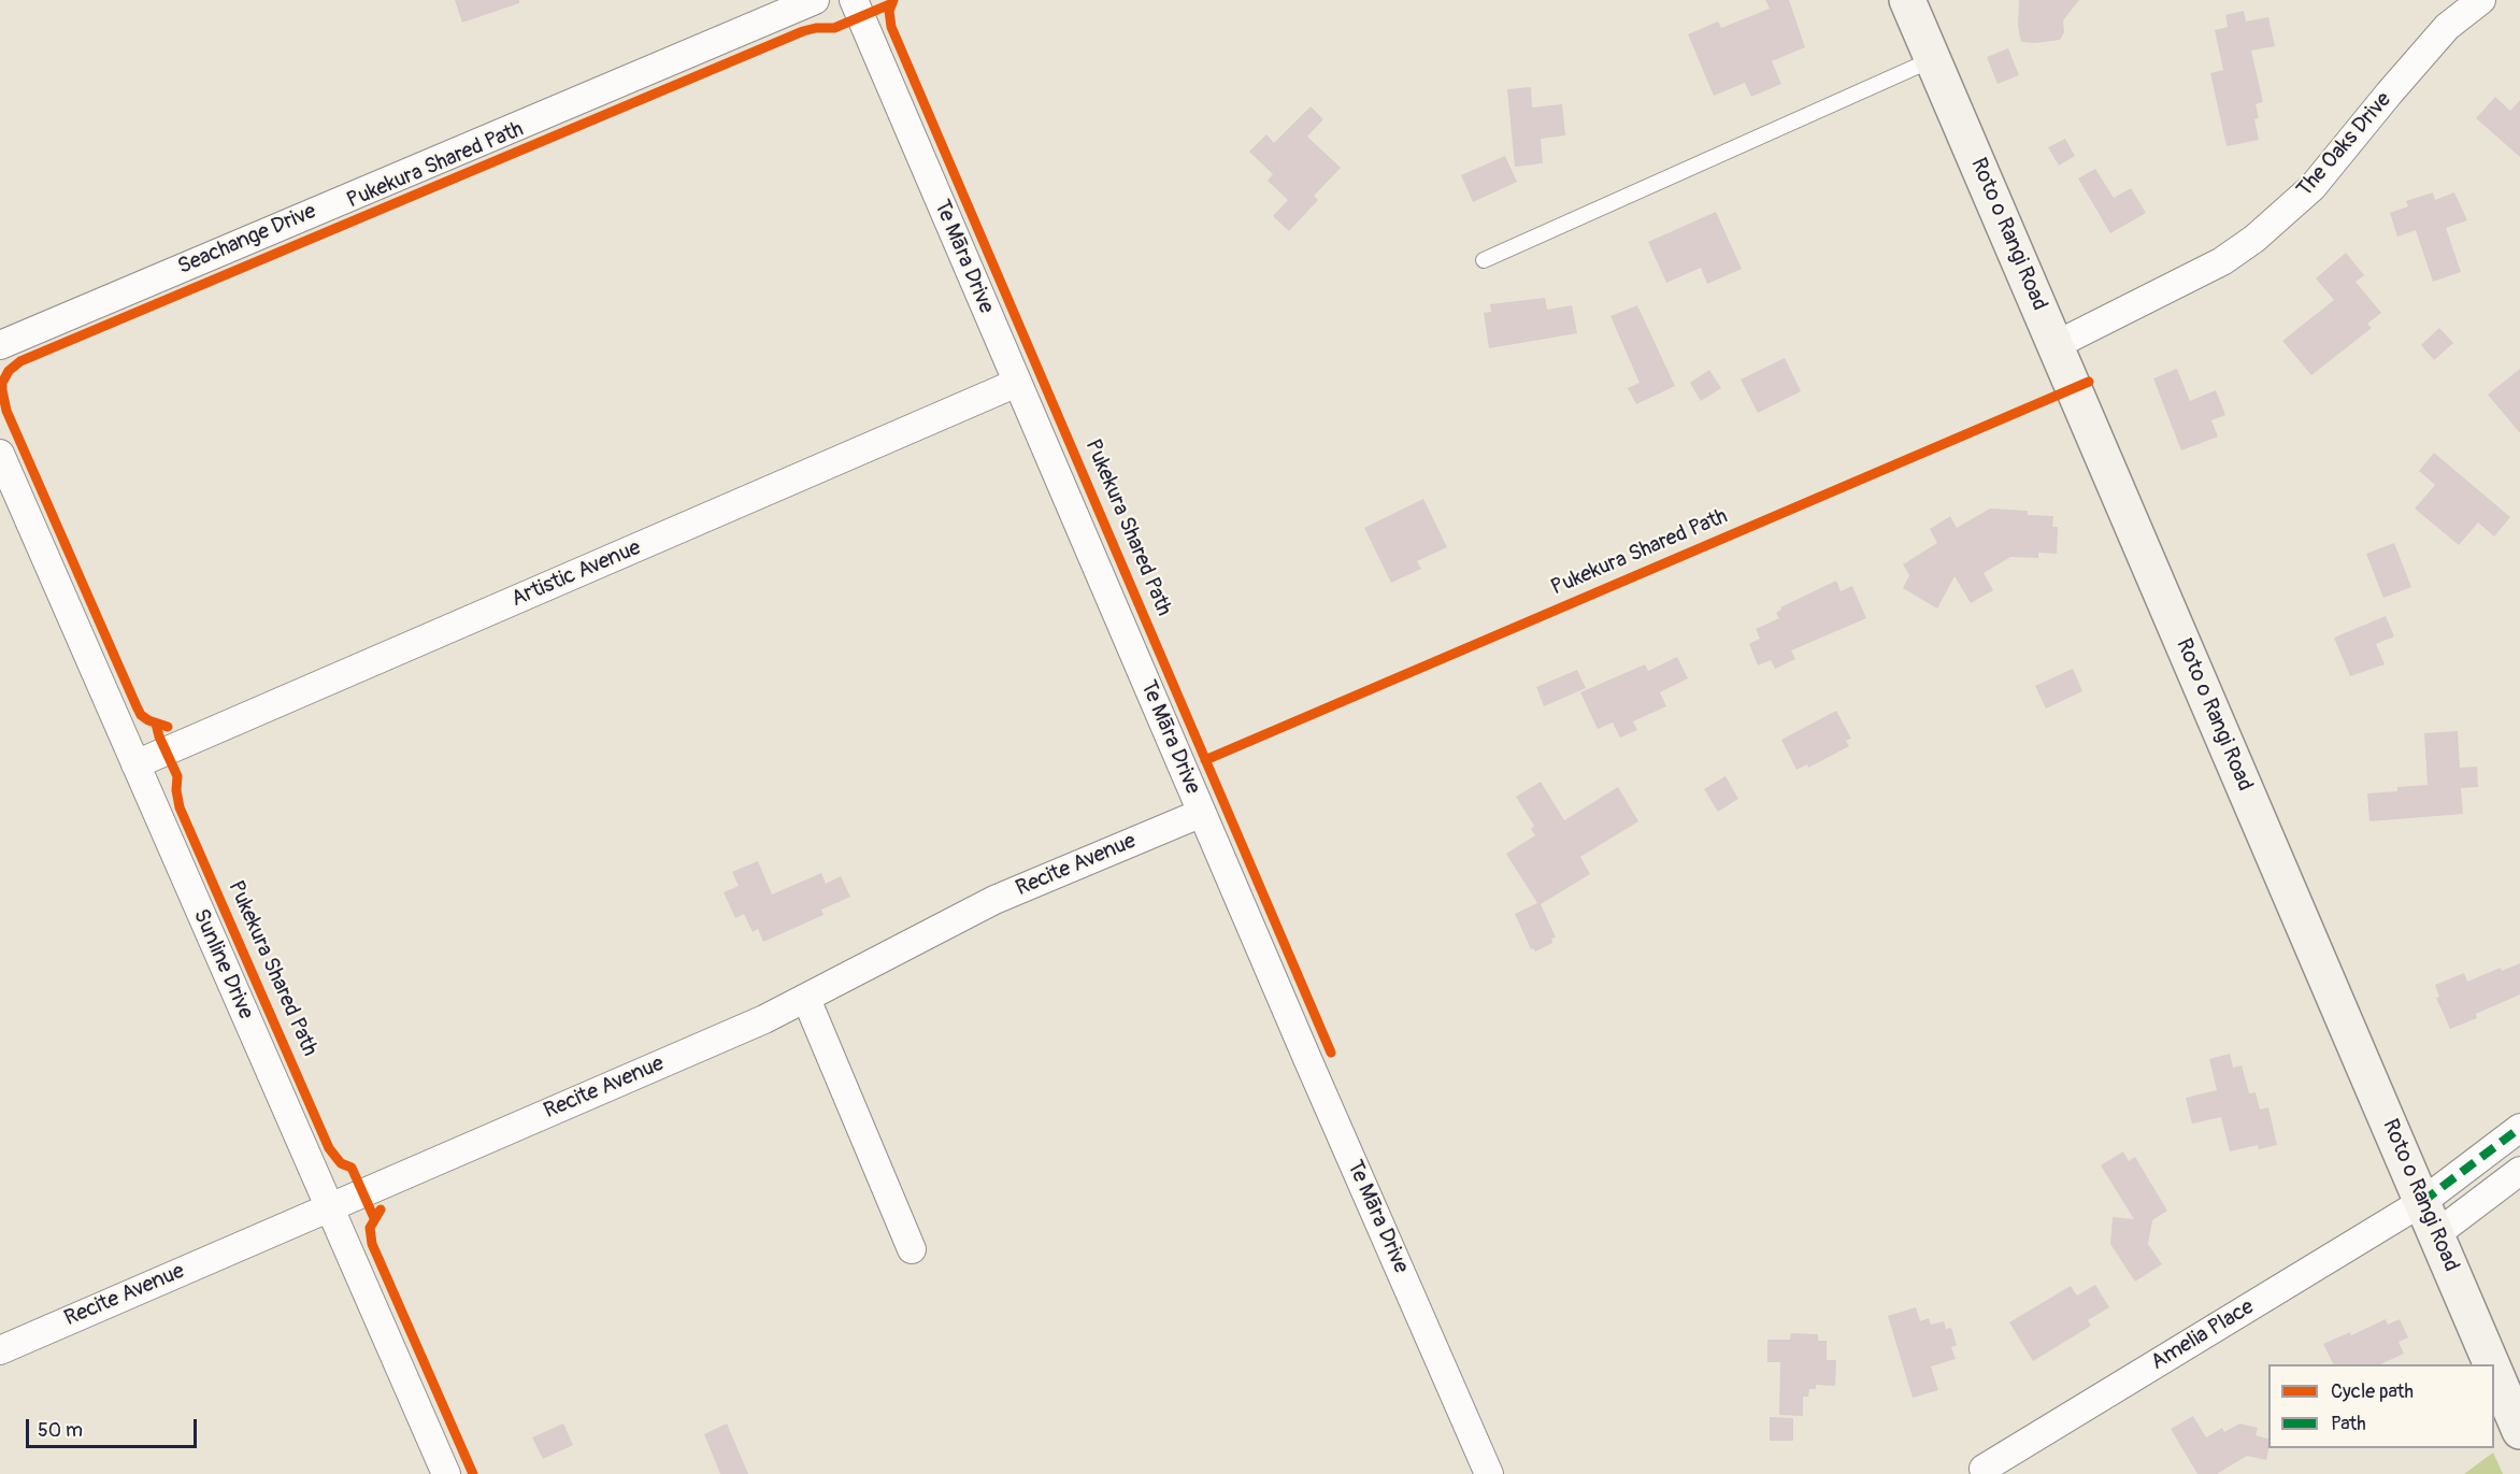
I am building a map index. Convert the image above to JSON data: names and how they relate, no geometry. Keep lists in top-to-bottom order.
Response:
{
  "streets": {
    "street": [
      "The Oaks Drive",
      "Roto o Rangi Road",
      "Seachange Drive",
      "Te Māra Drive",
      "Artistic Avenue",
      "Recite Avenue",
      "Sunline Drive",
      "Amelia Place"
    ],
    "cycle path": ["Pukekura Shared Path"]
  },
  "crossings": [
    ["The Oaks Drive", "Roto o Rangi Road"],
    ["Roto o Rangi Road", "Amelia Place"],
    ["Te Māra Drive", "Artistic Avenue"],
    ["Te Māra Drive", "Recite Avenue"],
    ["Artistic Avenue", "Sunline Drive"],
    ["Recite Avenue", "Sunline Drive"]
  ],
  "legend": ["Cycle path", "Path"],
  "scale_bar": "50 m"
}
